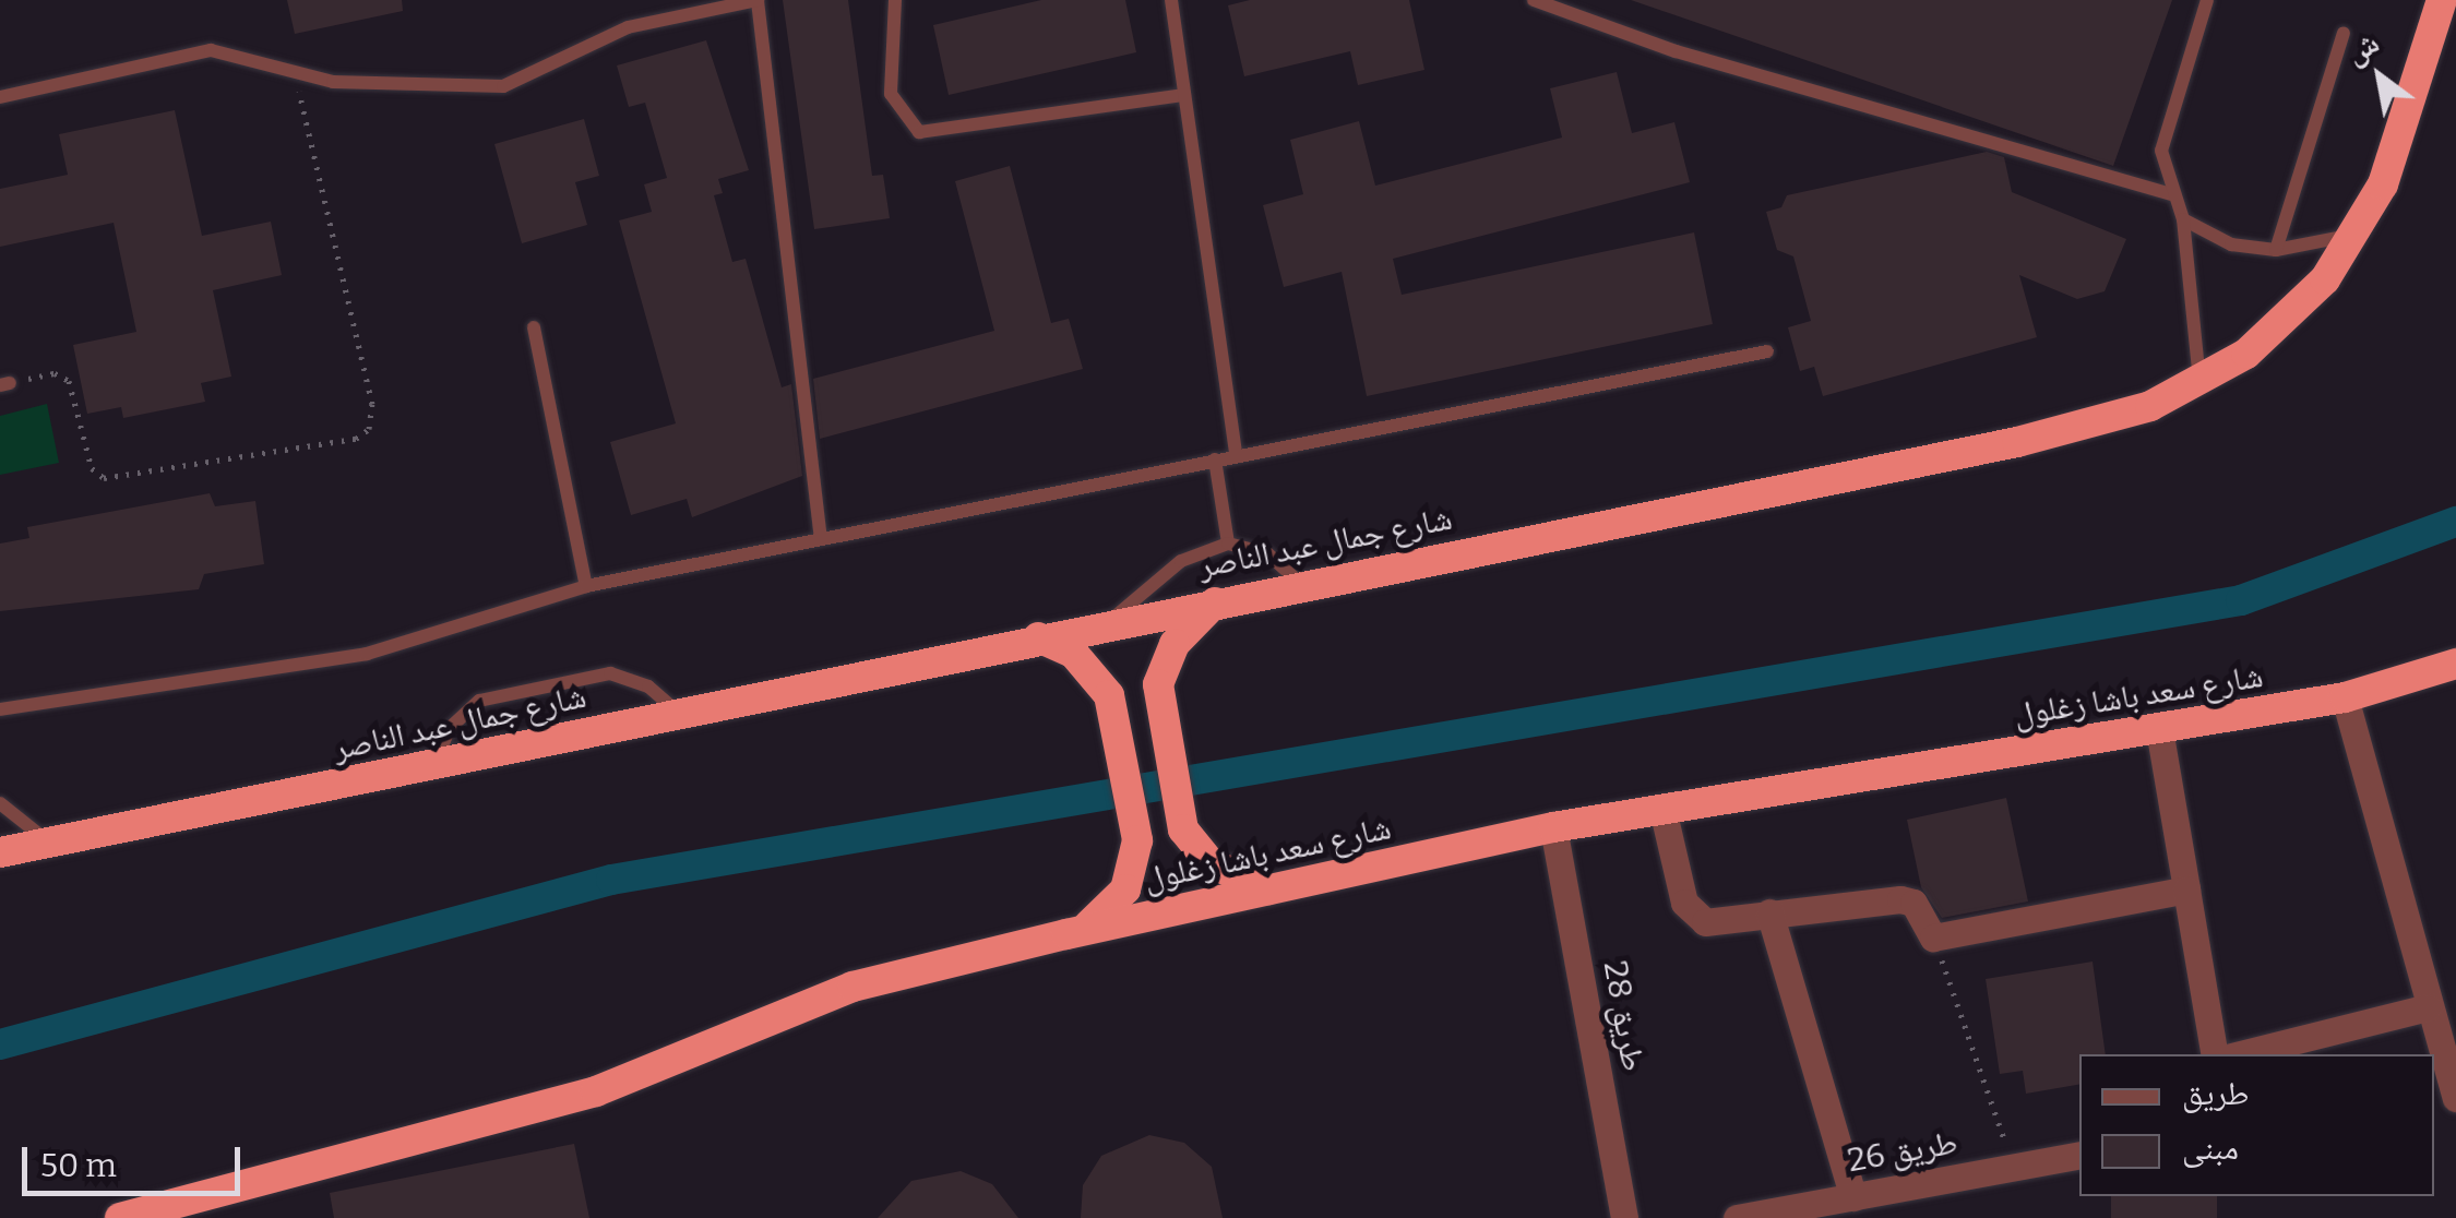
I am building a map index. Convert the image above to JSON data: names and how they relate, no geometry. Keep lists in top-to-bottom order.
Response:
{
  "streets": {
    "highway": ["شارع جمال عبد الناصر", "شارع سعد باشا زغلول"],
    "street": ["طريق 28", "طريق 26"]
  },
  "crossings": [
    ["شارع سعد باشا زغلول", "طريق 28"]
  ],
  "legend": ["طريق", "مبنى"],
  "scale_bar": "50 m",
  "north": "top left"
}
